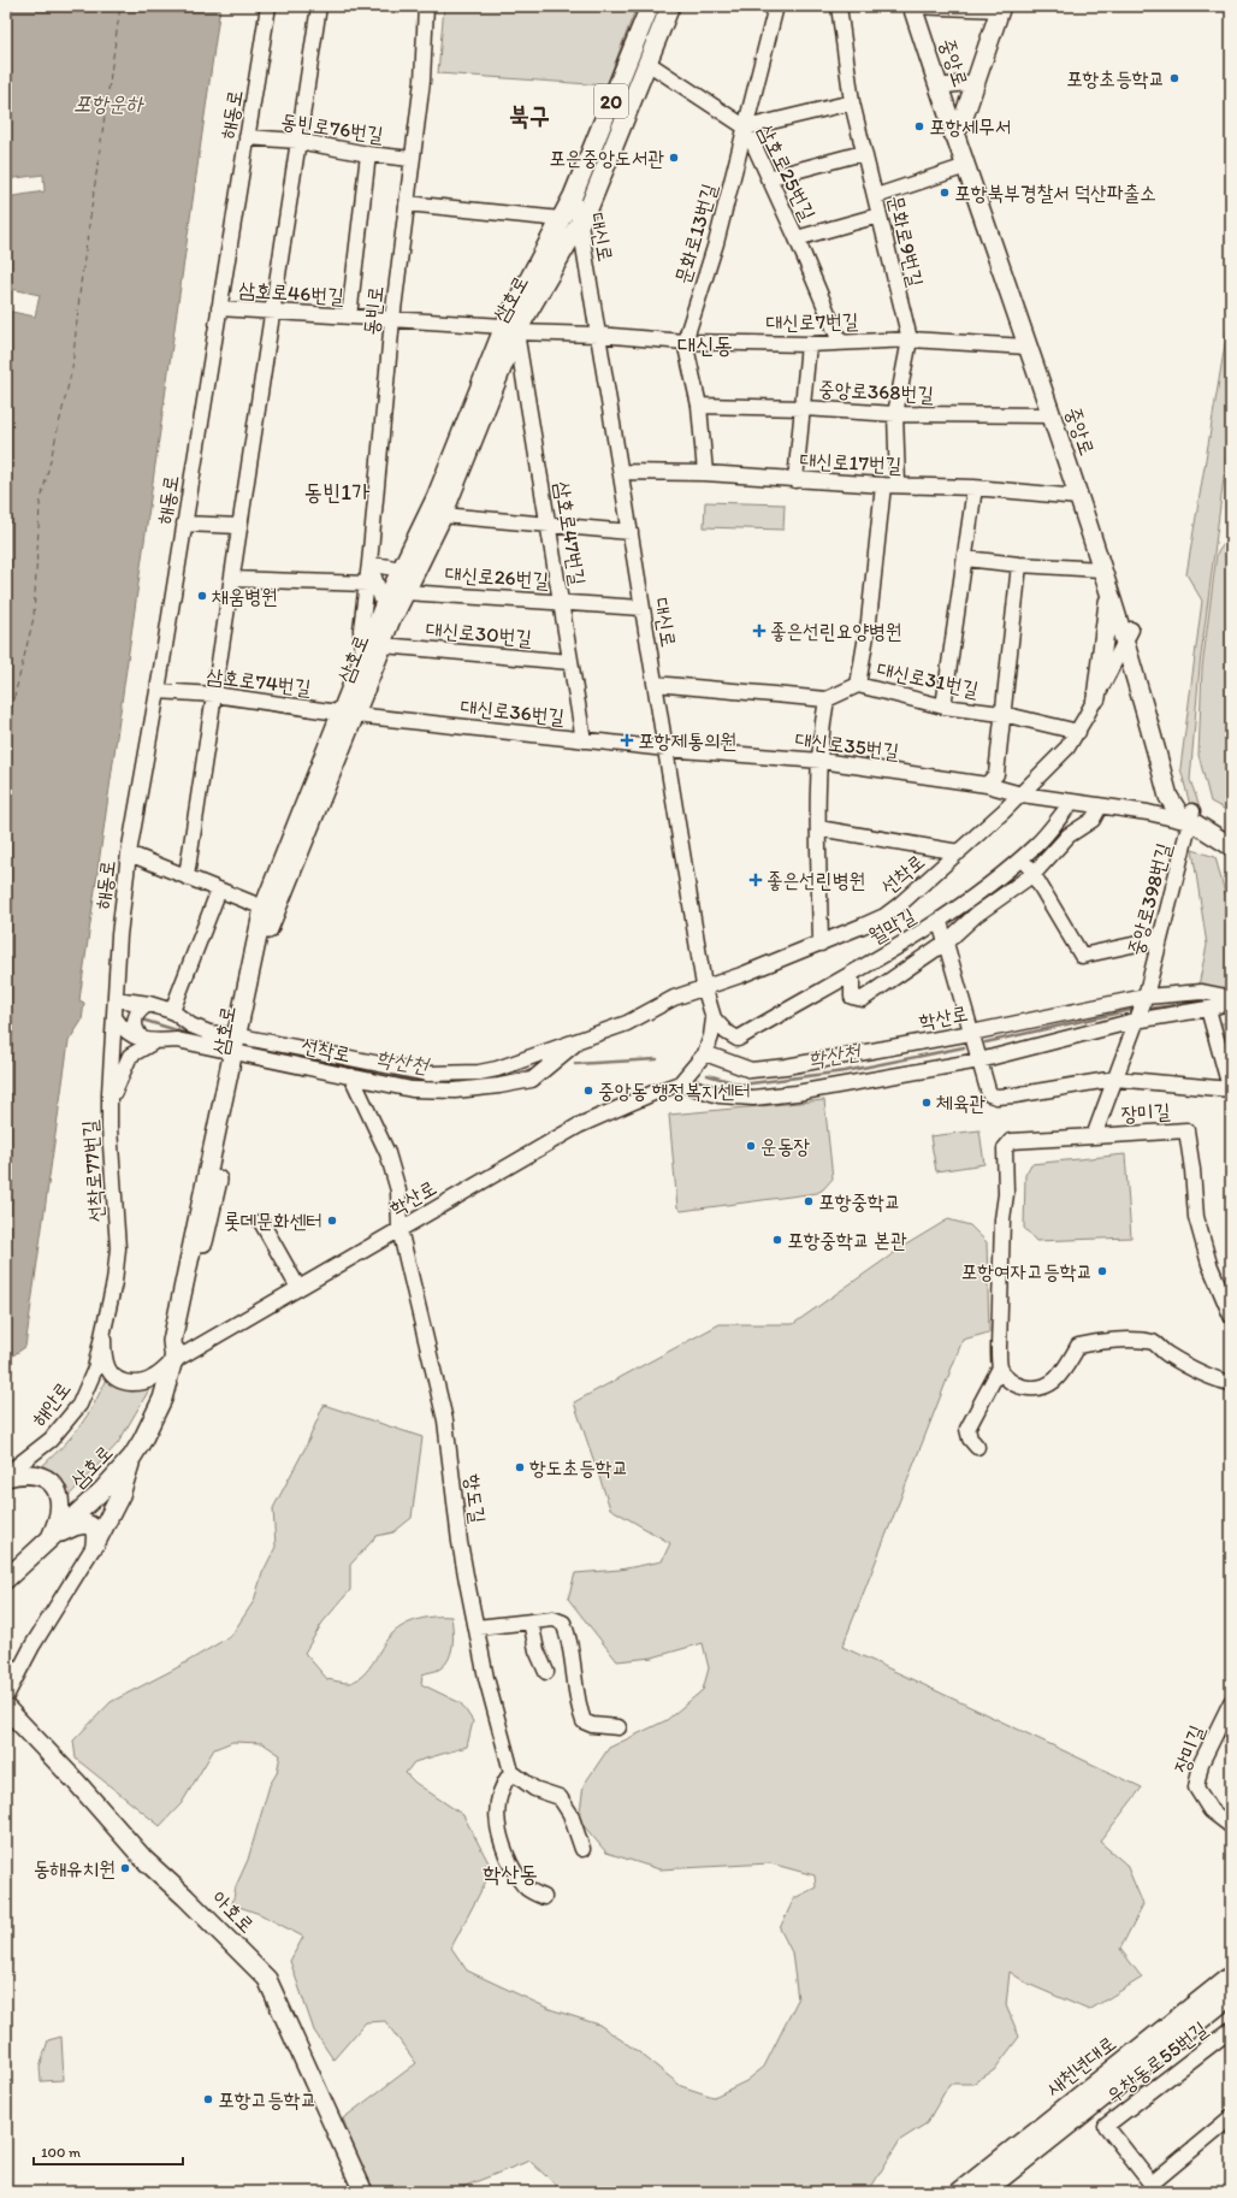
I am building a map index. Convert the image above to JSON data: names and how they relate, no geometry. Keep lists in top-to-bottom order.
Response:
{
  "streets": {
    "main road": [
      "중앙로",
      "20",
      "삼호로",
      "아호로",
      "새천년대로"
    ],
    "street": [
      "해동로",
      "동빈로76번길",
      "삼호로25번길",
      "문화로13번길",
      "대신로",
      "문화로9번길",
      "삼호로46번길",
      "동빈로",
      "대신로7번길",
      "중앙로368번길",
      "대신로17번길",
      "삼호로47번길",
      "대신로26번길",
      "대신로30번길",
      "대신로31번길",
      "삼호로74번길",
      "대신로36번길",
      "대신로35번길",
      "선착로",
      "중앙로398번길",
      "월막길",
      "학산로",
      "장미길",
      "선착로77번길",
      "해안로",
      "항도길",
      "우창동로55번길"
    ]
  },
  "crossings": [
    ["중앙로", "대신로7번길"],
    ["중앙로", "중앙로368번길"],
    ["중앙로", "대신로17번길"],
    ["중앙로", "대신로35번길"],
    ["중앙로", "선착로"],
    ["중앙로", "중앙로398번길"],
    ["해동로", "동빈로76번길"],
    ["해동로", "삼호로46번길"],
    ["해동로", "삼호로74번길"],
    ["해동로", "선착로"],
    ["해동로", "선착로77번길"],
    ["동빈로76번길", "동빈로"],
    ["삼호로25번길", "문화로13번길"],
    ["삼호로25번길", "삼호로"],
    ["삼호로25번길", "대신로7번길"],
    ["문화로13번길", "대신로7번길"],
    ["대신로", "삼호로46번길"],
    ["대신로", "삼호로"],
    ["대신로", "대신로7번길"],
    ["대신로", "대신로17번길"],
    ["대신로", "대신로26번길"],
    ["대신로", "대신로31번길"],
    ["대신로", "대신로36번길"],
    ["대신로", "대신로35번길"],
    ["대신로", "선착로"],
    ["대신로", "월막길"],
    ["대신로", "학산로"],
    ["문화로9번길", "대신로7번길"],
    ["문화로9번길", "중앙로368번길"],
    ["문화로9번길", "대신로17번길"],
    ["문화로9번길", "대신로31번길"],
    ["삼호로46번길", "삼호로"],
    ["삼호로46번길", "동빈로"],
    ["삼호로46번길", "대신로7번길"],
    ["삼호로46번길", "삼호로47번길"],
    ["삼호로", "동빈로"],
    ["삼호로", "삼호로47번길"],
    ["삼호로", "대신로26번길"],
    ["삼호로", "대신로30번길"],
    ["삼호로", "삼호로74번길"],
    ["삼호로", "대신로36번길"],
    ["삼호로", "선착로"],
    ["삼호로", "학산로"],
    ["삼호로47번길", "대신로26번길"],
    ["삼호로47번길", "대신로30번길"],
    ["삼호로47번길", "대신로36번길"],
    ["대신로31번길", "선착로"],
    ["삼호로74번길", "대신로36번길"],
    ["대신로36번길", "대신로35번길"],
    ["대신로35번길", "선착로"],
    ["대신로35번길", "중앙로398번길"],
    ["대신로35번길", "월막길"],
    ["선착로", "선착로77번길"],
    ["선착로", "항도길"],
    ["중앙로398번길", "학산로"],
    ["중앙로398번길", "장미길"],
    ["학산로", "장미길"],
    ["학산로", "선착로77번길"],
    ["학산로", "해안로"],
    ["학산로", "항도길"],
    ["선착로77번길", "해안로"]
  ],
  "districts": [
    "북구",
    "대신동",
    "동빈1가",
    "학산동"
  ],
  "water": ["포항운하", "학산천"],
  "places": {
    "other": [
      "포항초등학교",
      "포항세무서",
      "포은중앙도서관",
      "포항북부경찰서 덕산파출소",
      "채움병원",
      "중앙동 행정복지센터",
      "체육관",
      "운동장",
      "포항중학교",
      "롯데문화센터",
      "포항중학교 본관",
      "포항여자고등학교",
      "항도초등학교",
      "동해유치원",
      "포항고등학교"
    ],
    "health": ["좋은선린요양병원", "포항제통의원", "좋은선린병원"]
  },
  "scale_bar": "100 m"
}
